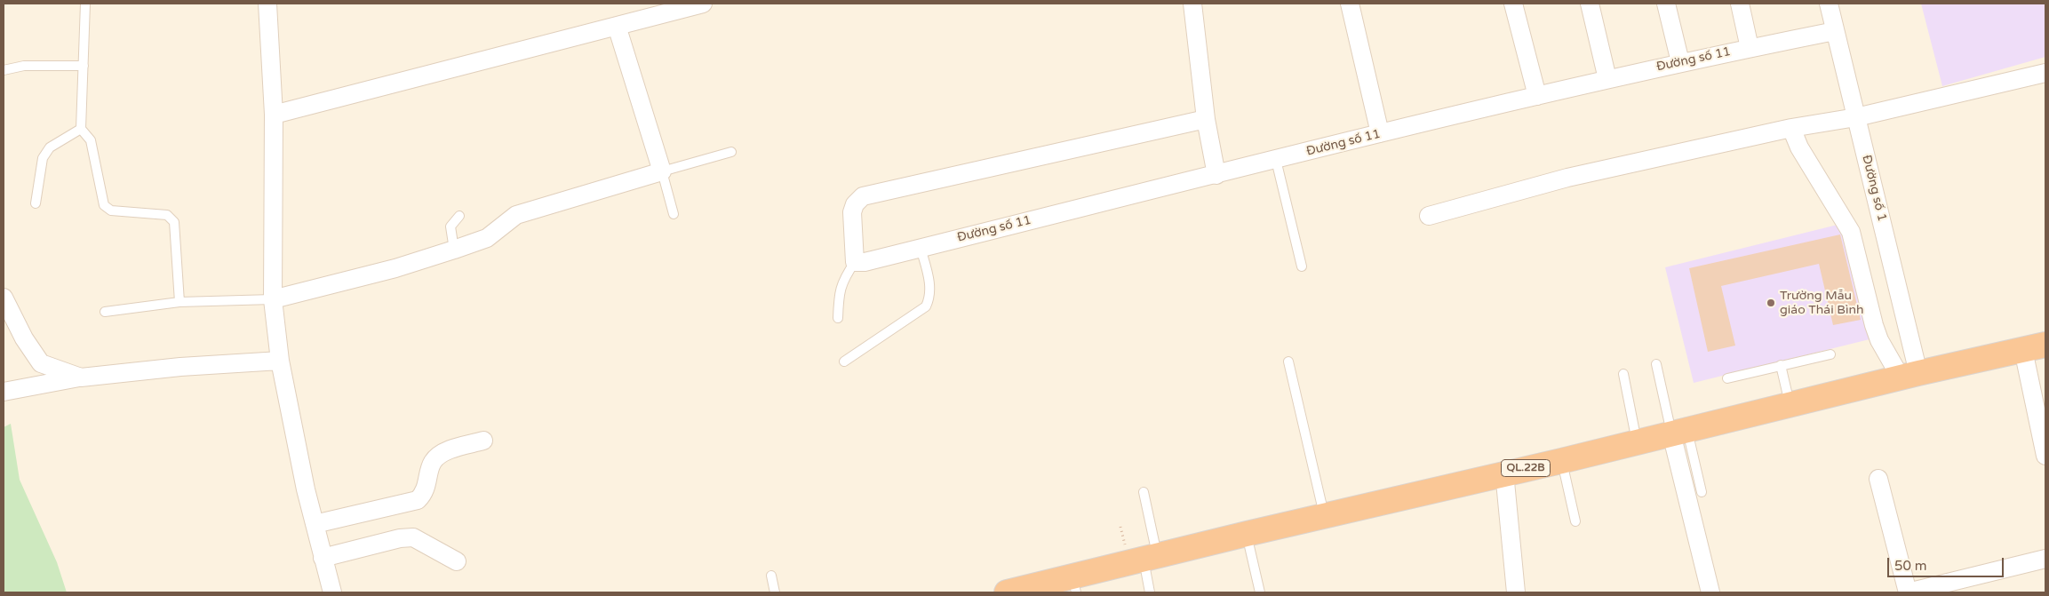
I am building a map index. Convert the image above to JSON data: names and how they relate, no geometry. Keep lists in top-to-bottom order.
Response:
{
  "streets": {
    "highway": ["QL.22B"],
    "street": ["Đường số 11", "Đường số 1"]
  },
  "crossings": [
    ["Đường số 11", "Đường số 1"],
    ["Đường số 1", "QL.22B"]
  ],
  "places": ["Trường Mẫu giáo Thái Bình"],
  "scale_bar": "50 m"
}
